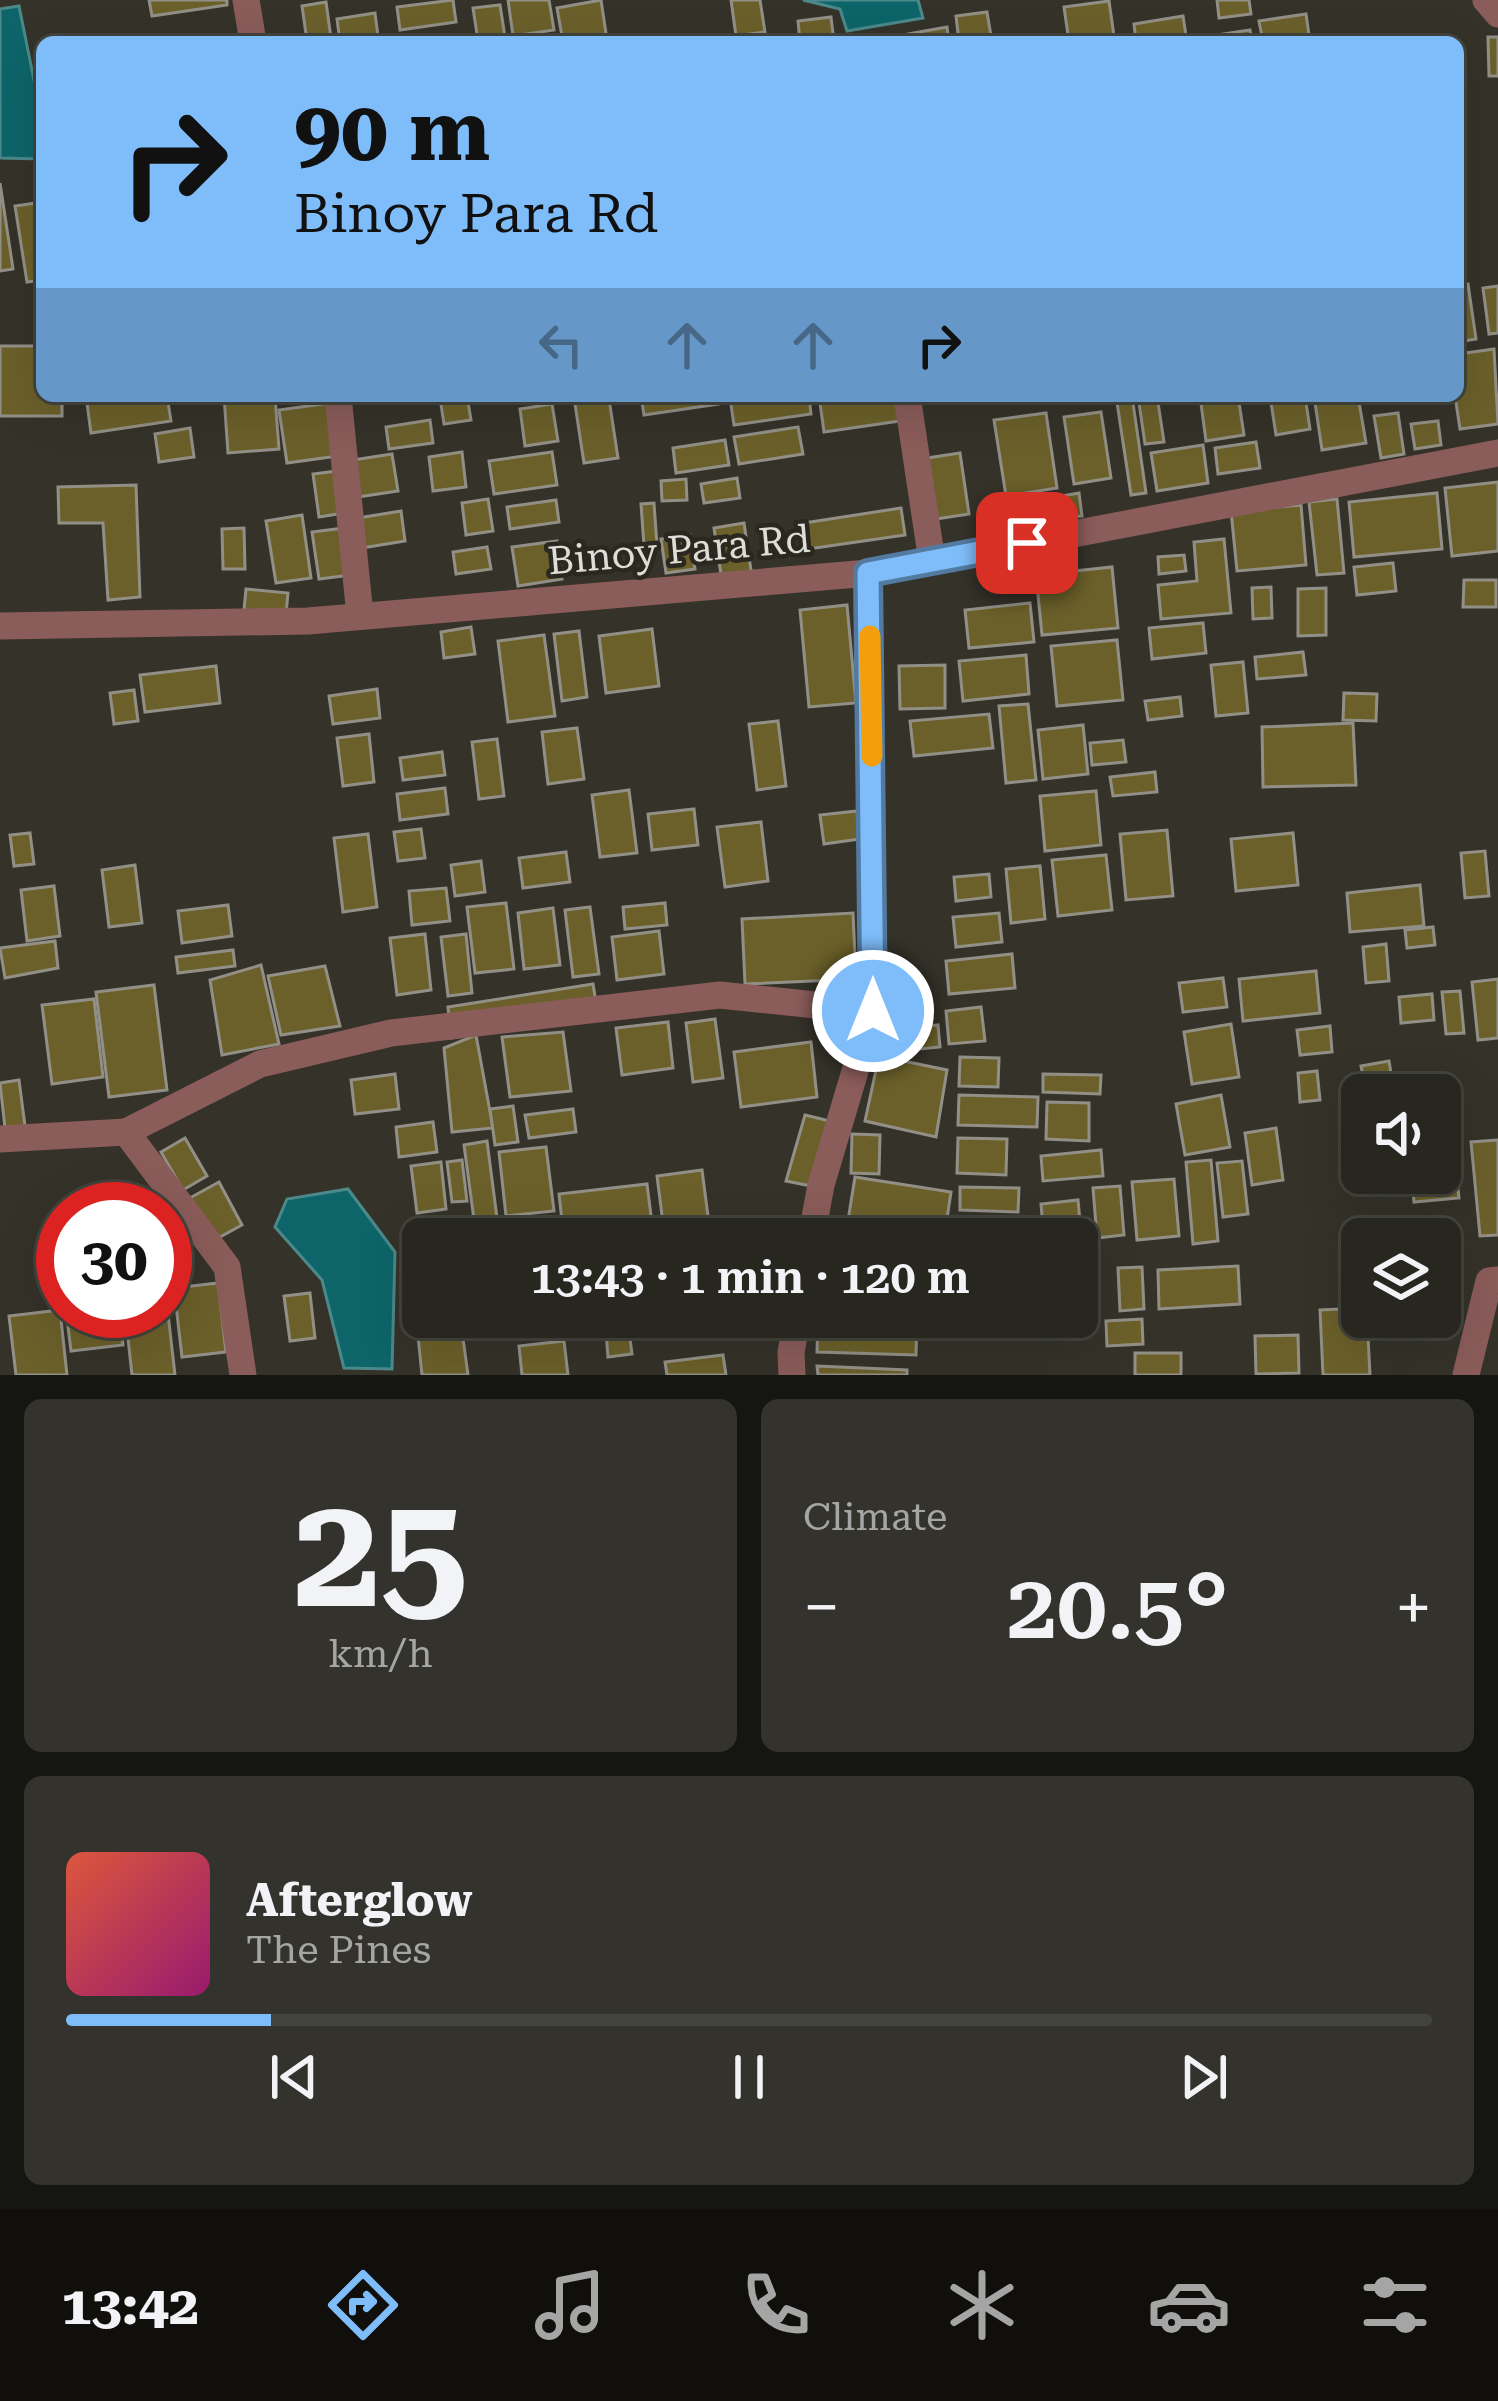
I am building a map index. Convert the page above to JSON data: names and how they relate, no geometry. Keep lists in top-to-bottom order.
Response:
{
  "streets": {
    "street": ["Binoy Para Rd"]
  },
  "page": {
    "turn": ["90 m", "Binoy Para Rd"],
    "limit": "30",
    "trip": "13:43 · 1 min · 120 m",
    "tile": [
      ["25", "km/h"],
      "Climate"
    ],
    "heat": ["−", "20.5°", "+"],
    "song": ["Afterglow", "The Pines"],
    "tabs": "13:42"
  }
}
